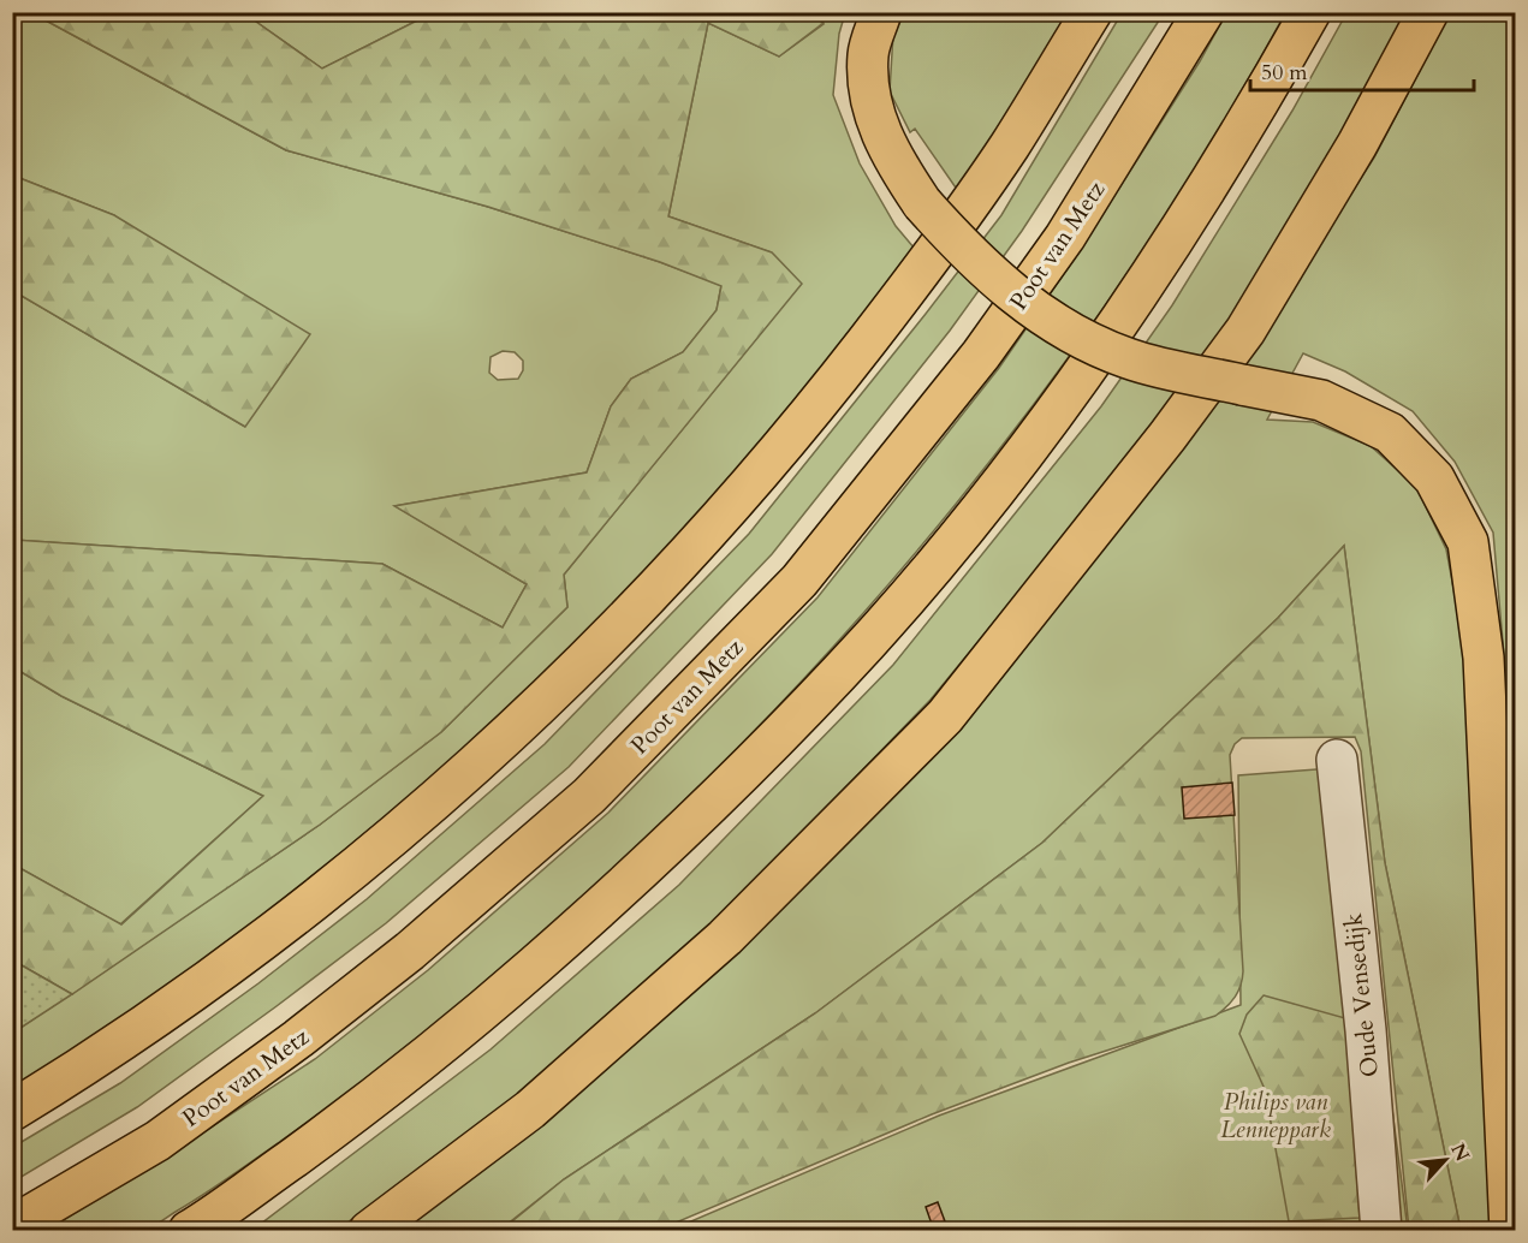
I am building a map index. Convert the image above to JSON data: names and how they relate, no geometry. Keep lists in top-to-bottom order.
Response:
{
  "streets": {
    "highway": ["Poot van Metz"],
    "lane": ["Oude Vensedijk"]
  },
  "parks": ["Philips van Lenneppark"],
  "scale_bar": "50 m",
  "north": "top right"
}
